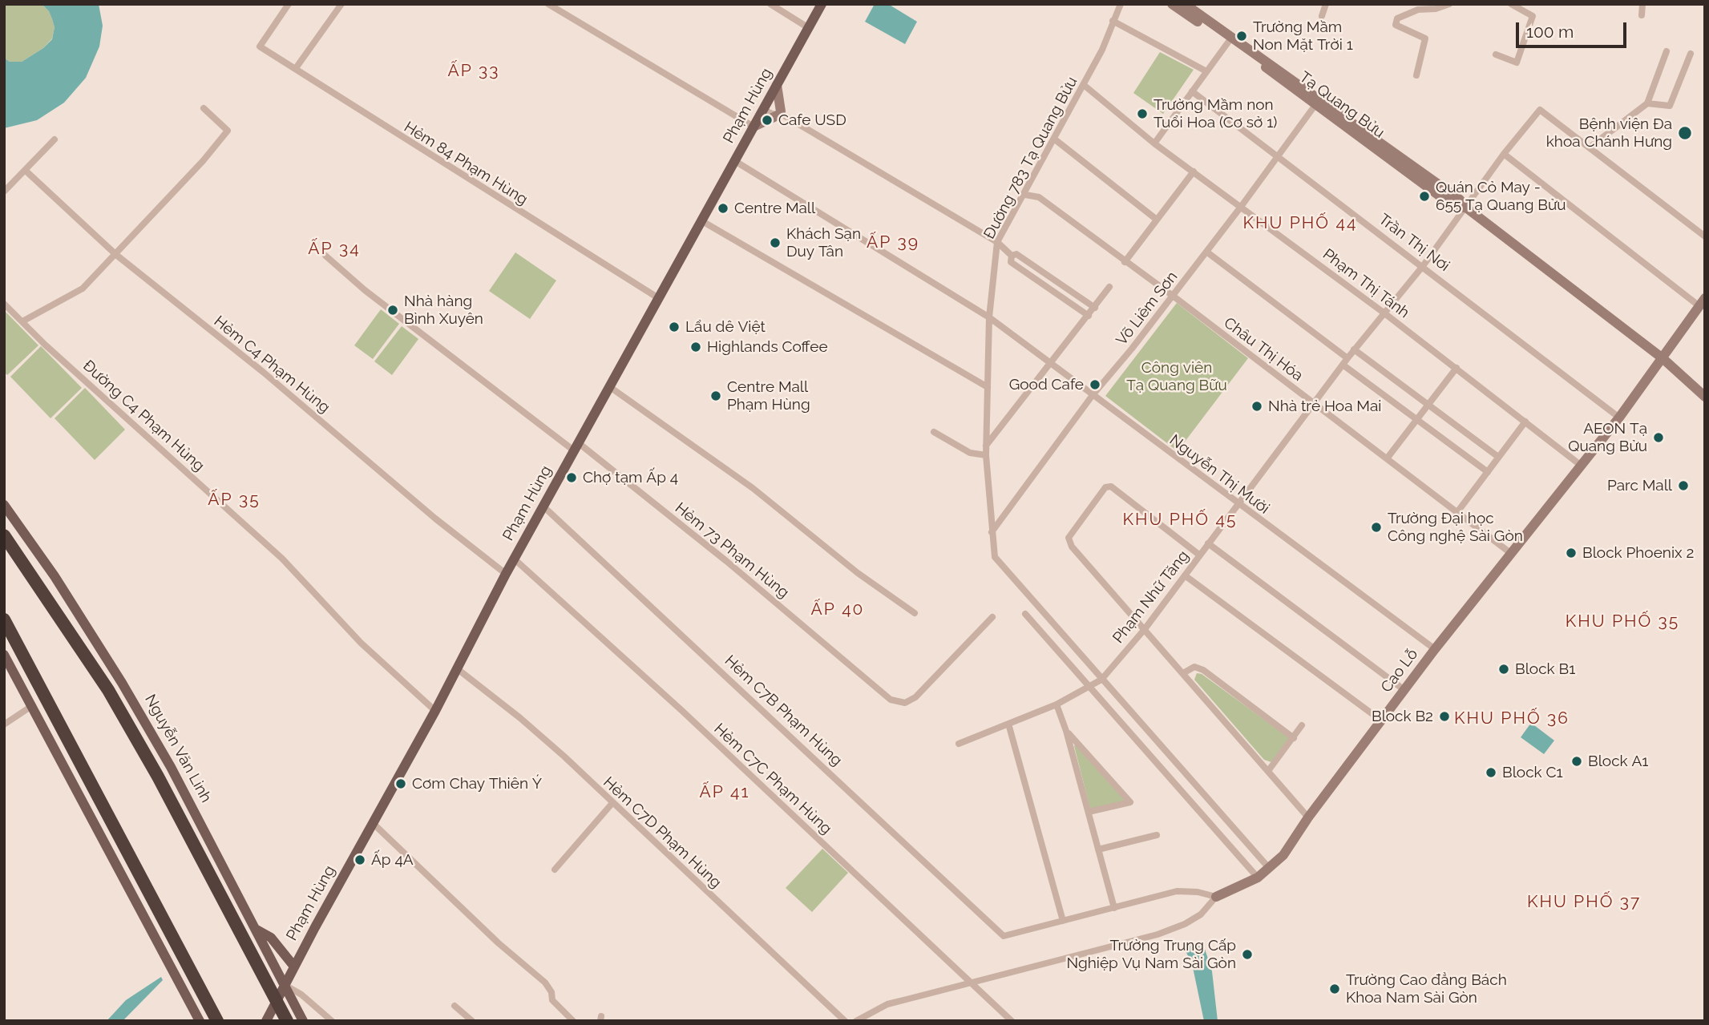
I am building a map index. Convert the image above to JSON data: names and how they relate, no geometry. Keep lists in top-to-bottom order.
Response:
{
  "streets": {
    "highway": ["Nguyễn Văn Linh"],
    "main road": ["Tạ Quang Bửu", "Phạm Hùng", "Cao Lỗ"],
    "street": [
      "Đường 783 Tạ Quang Bửu",
      "Hẻm 84 Phạm Hùng",
      "Trần Thị Nơi",
      "Phạm Thị Tánh",
      "Võ Liêm Sơn",
      "Châu Thị Hóa",
      "Hẻm C4 Phạm Hùng",
      "Đường C4 Phạm Hủng",
      "Nguyễn Thị Mười",
      "Hẻm 73 Phạm Hùng",
      "Phạm Nhữ Tăng",
      "Hẻm C7B Phạm Hùng",
      "Hẻm C7C Phạm Hùng",
      "Hẻm C7D Phạm Hùng"
    ]
  },
  "crossings": [
    ["Tạ Quang Bửu", "Võ Liêm Sơn"],
    ["Tạ Quang Bửu", "Phạm Nhữ Tăng"],
    ["Tạ Quang Bửu", "Cao Lỗ"],
    ["Phạm Hùng", "Hẻm 84 Phạm Hùng"],
    ["Phạm Hùng", "Hẻm C4 Phạm Hùng"],
    ["Phạm Hùng", "Đường C4 Phạm Hủng"],
    ["Phạm Hùng", "Nguyễn Thị Mười"],
    ["Phạm Hùng", "Hẻm 73 Phạm Hùng"],
    ["Phạm Hùng", "Hẻm C7B Phạm Hùng"],
    ["Phạm Hùng", "Nguyễn Văn Linh"],
    ["Phạm Hùng", "Hẻm C7C Phạm Hùng"],
    ["Phạm Hùng", "Hẻm C7D Phạm Hùng"],
    ["Đường 783 Tạ Quang Bửu", "Phạm Thị Tánh"],
    ["Đường 783 Tạ Quang Bửu", "Võ Liêm Sơn"],
    ["Đường 783 Tạ Quang Bửu", "Châu Thị Hóa"],
    ["Đường 783 Tạ Quang Bửu", "Nguyễn Thị Mười"],
    ["Đường 783 Tạ Quang Bửu", "Phạm Nhữ Tăng"],
    ["Đường 783 Tạ Quang Bửu", "Cao Lỗ"],
    ["Trần Thị Nơi", "Võ Liêm Sơn"],
    ["Trần Thị Nơi", "Phạm Nhữ Tăng"],
    ["Trần Thị Nơi", "Cao Lỗ"],
    ["Phạm Thị Tánh", "Võ Liêm Sơn"],
    ["Phạm Thị Tánh", "Phạm Nhữ Tăng"],
    ["Phạm Thị Tánh", "Cao Lỗ"],
    ["Võ Liêm Sơn", "Châu Thị Hóa"],
    ["Võ Liêm Sơn", "Nguyễn Thị Mười"],
    ["Châu Thị Hóa", "Phạm Nhữ Tăng"],
    ["Châu Thị Hóa", "Cao Lỗ"],
    ["Nguyễn Thị Mười", "Phạm Nhữ Tăng"],
    ["Nguyễn Thị Mười", "Cao Lỗ"]
  ],
  "districts": [
    "ẤP 33",
    "KHU PHỐ 44",
    "ẤP 39",
    "ẤP 34",
    "ẤP 35",
    "KHU PHỐ 45",
    "ẤP 40",
    "KHU PHỐ 35",
    "KHU PHỐ 36",
    "ẤP 41",
    "KHU PHỐ 37"
  ],
  "parks": ["Công viên Tạ Quang Bữu"],
  "places": [
    "Trường Mầm Non Mặt Trời 1",
    "Trường Mầm non Tuổi Hoa (Cơ sở 1)",
    "Cafe USD",
    "Bệnh viện Đa khoa Chánh Hưng",
    "Quán Cỏ May - 655 Tạ Quang Bửu",
    "Centre Mall",
    "Khách Sạn Duy Tân",
    "Nhà hàng Bình Xuyên",
    "Lẩu dê Việt",
    "Highlands Coffee",
    "Good Cafe",
    "Centre Mall Phạm Hùng",
    "Nhà trẻ Hoa Mai",
    "AEON Tạ Quang Bửu",
    "Chợ tạm Ấp 4",
    "Parc Mall",
    "Trường Đại học Công nghệ Sài Gòn",
    "Block Phoenix 2",
    "Block B1",
    "Block B2",
    "Block A1",
    "Block C1",
    "Cơm Chay Thiên Ý",
    "Ấp 4A",
    "Trường Trung Cấp Nghiệp Vụ Nam Sài Gòn",
    "Trường Cao đẳng Bách Khoa Nam Sài Gòn"
  ],
  "scale_bar": "100 m"
}
